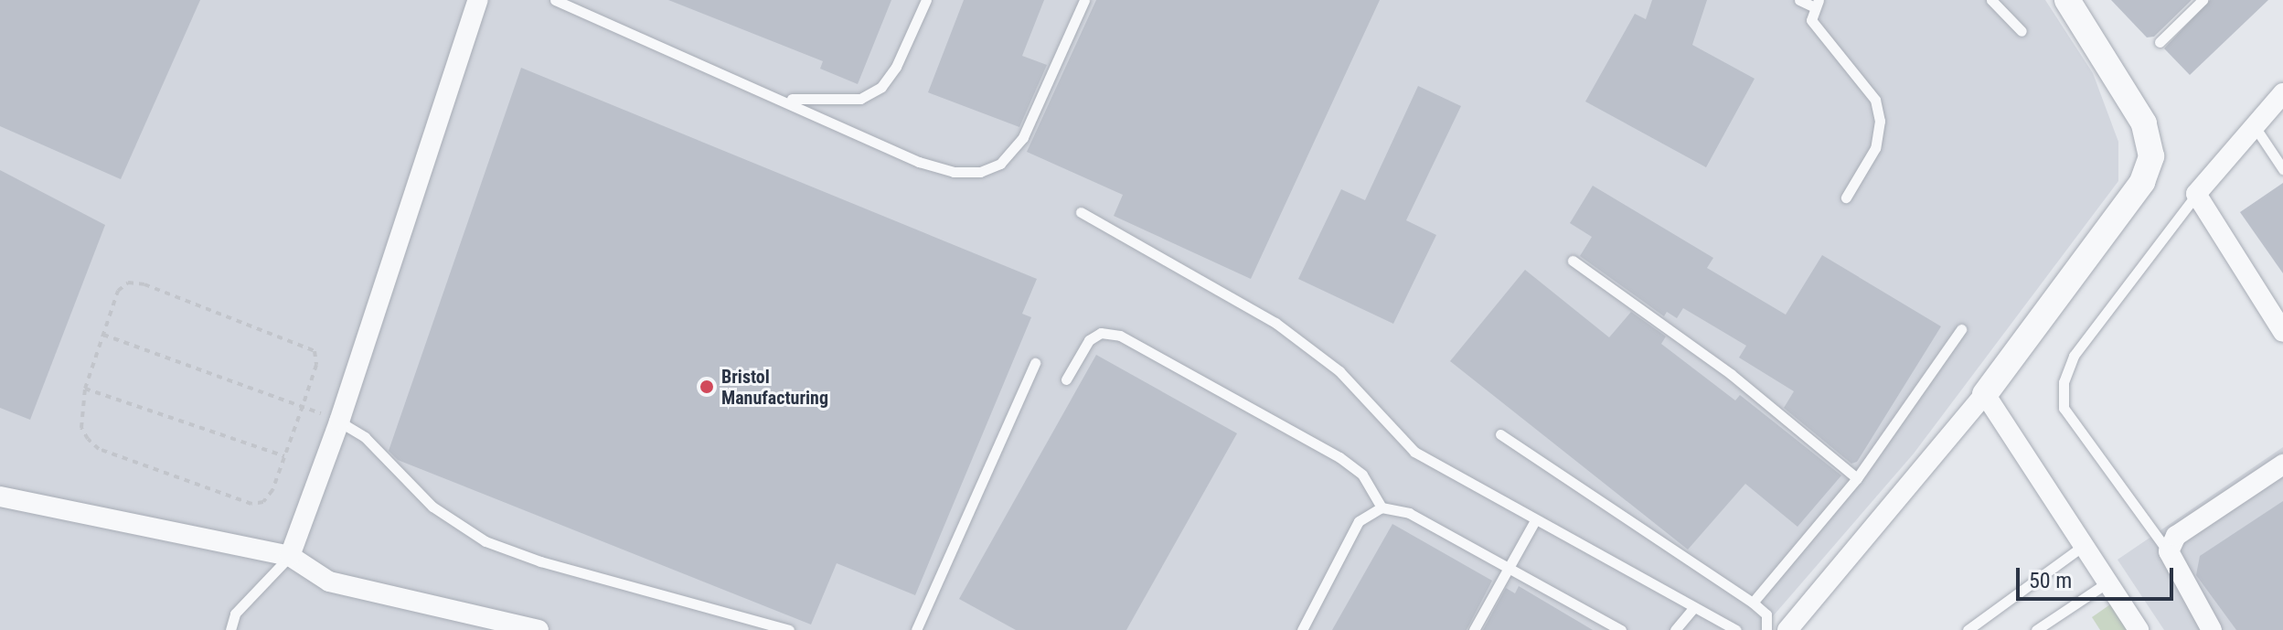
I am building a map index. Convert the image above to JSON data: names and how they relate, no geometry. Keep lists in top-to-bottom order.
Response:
{
  "places": ["Bristol Manufacturing"],
  "scale_bar": "50 m"
}
